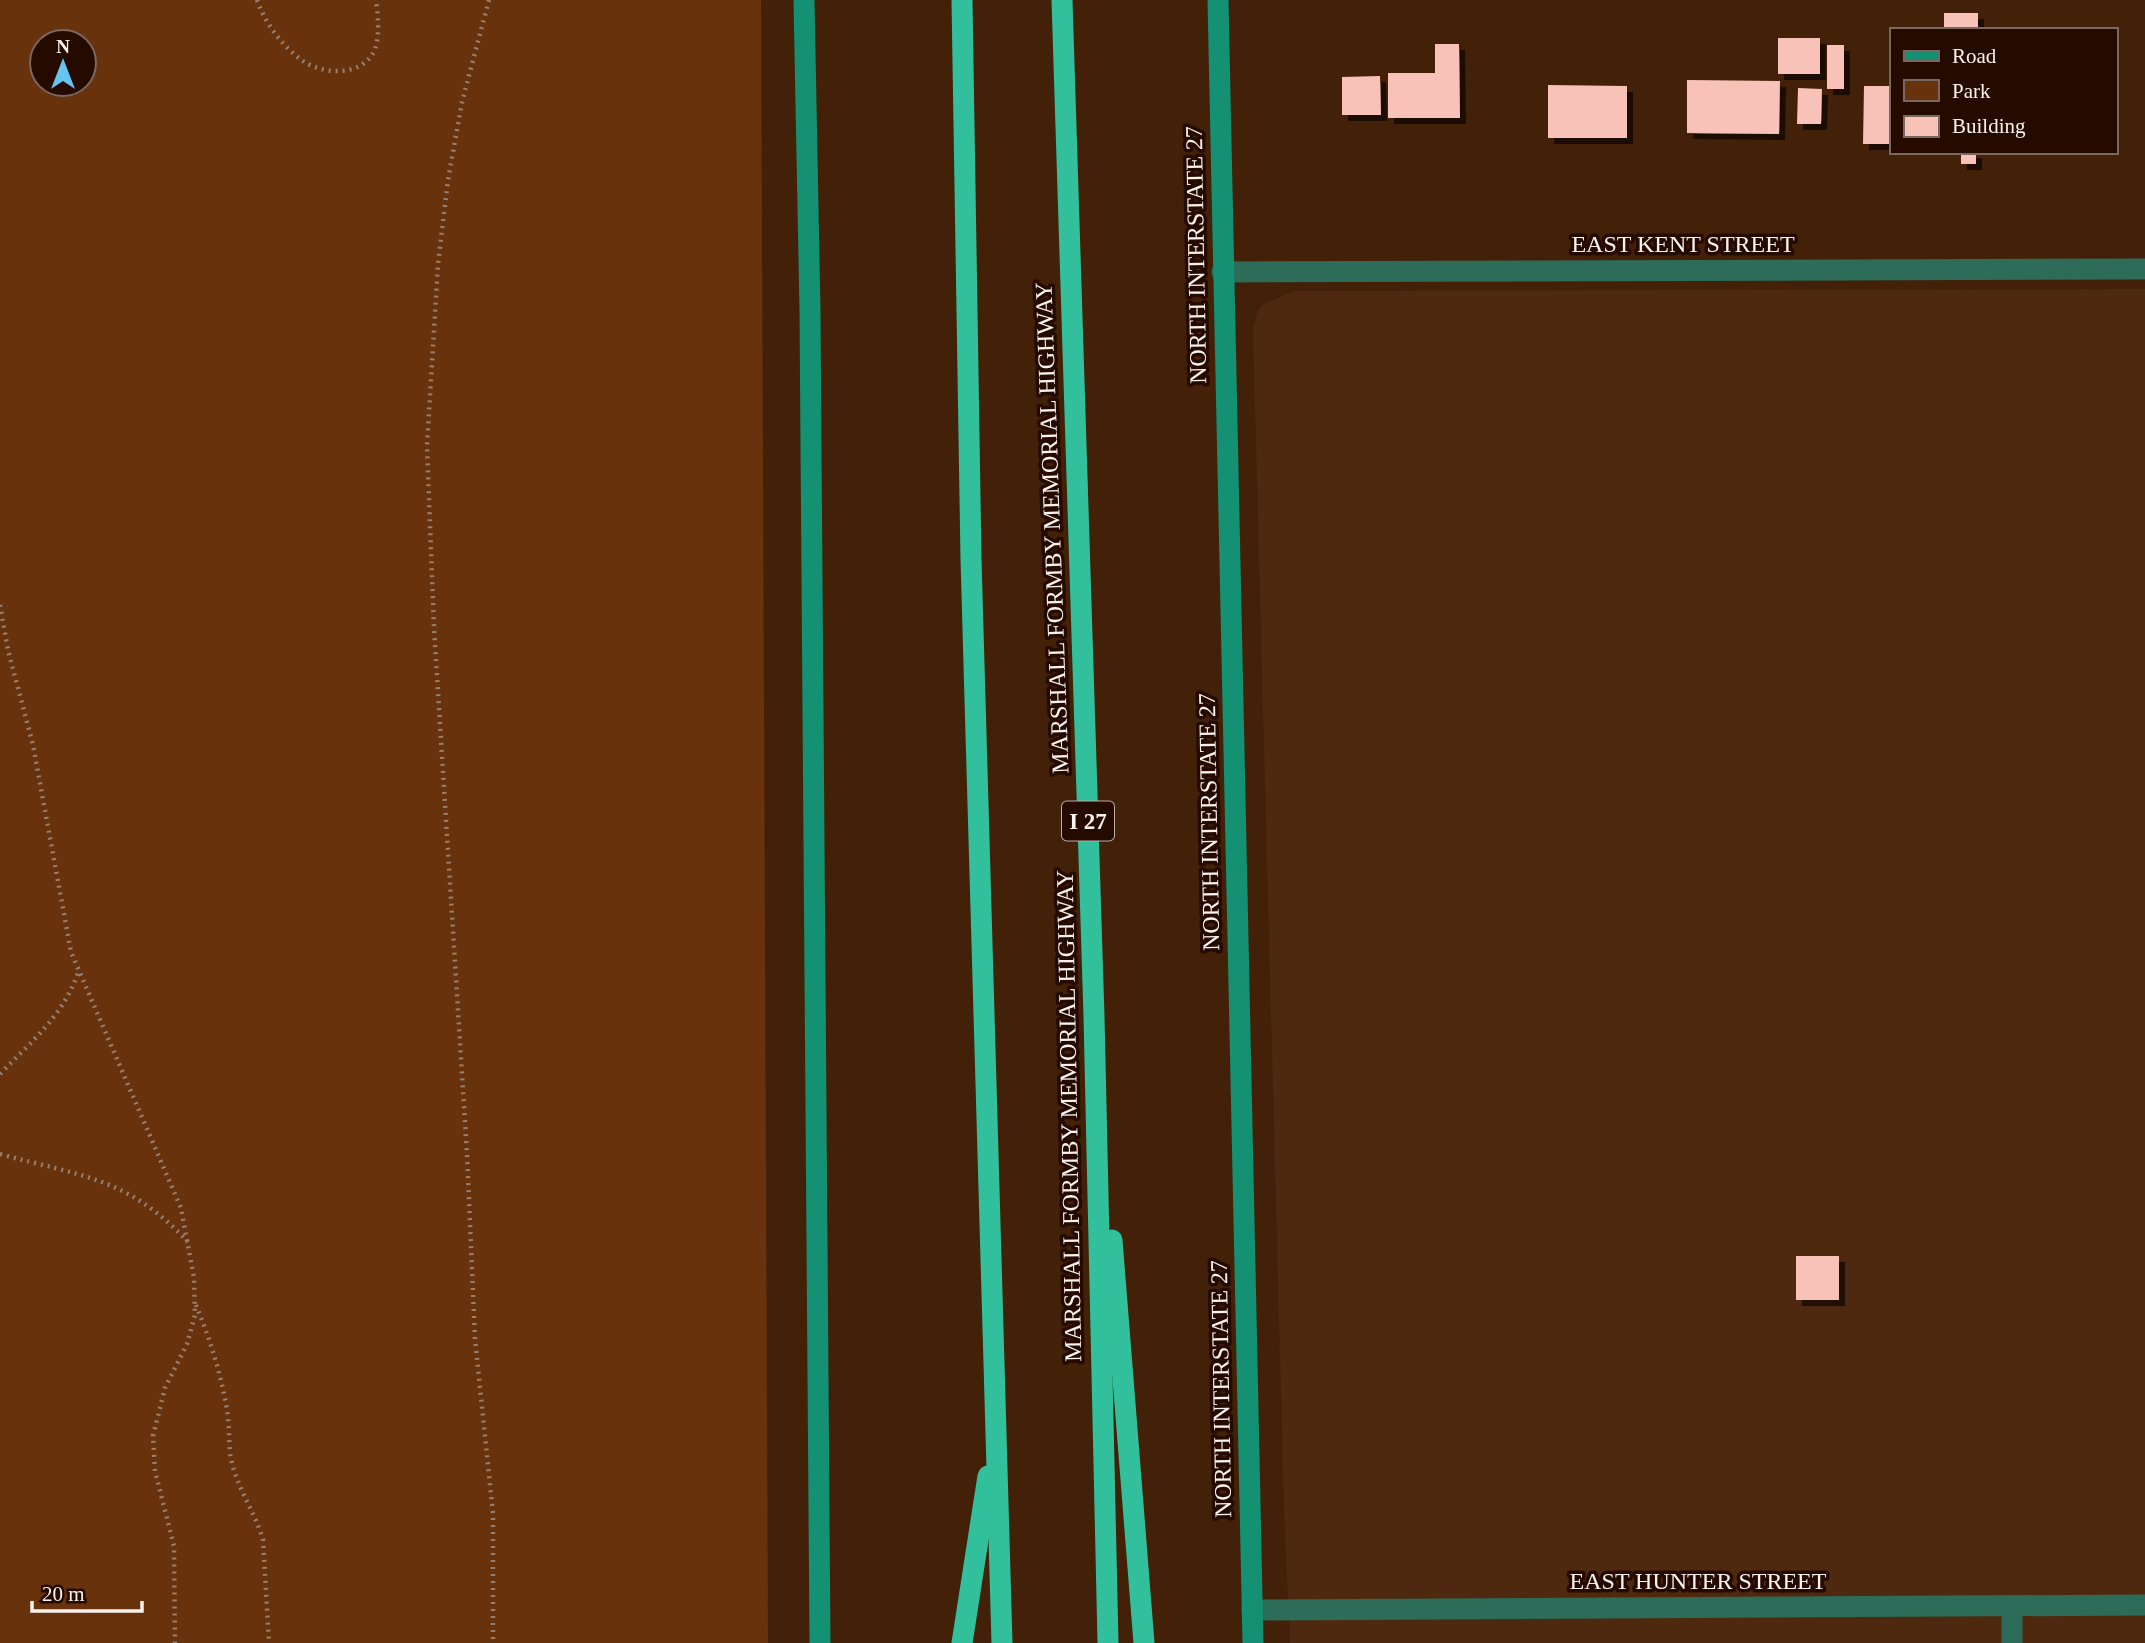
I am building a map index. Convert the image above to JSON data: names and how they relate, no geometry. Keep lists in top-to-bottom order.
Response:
{
  "streets": {
    "highway": ["MARSHALL FORMBY MEMORIAL HIGHWAY", "I 27"],
    "main road": ["NORTH INTERSTATE 27"],
    "street": ["EAST KENT STREET", "EAST HUNTER STREET"]
  },
  "crossings": [
    ["EAST KENT STREET", "NORTH INTERSTATE 27"],
    ["NORTH INTERSTATE 27", "EAST HUNTER STREET"]
  ],
  "legend": ["Road", "Park", "Building"],
  "scale_bar": "20 m",
  "north": "top"
}
